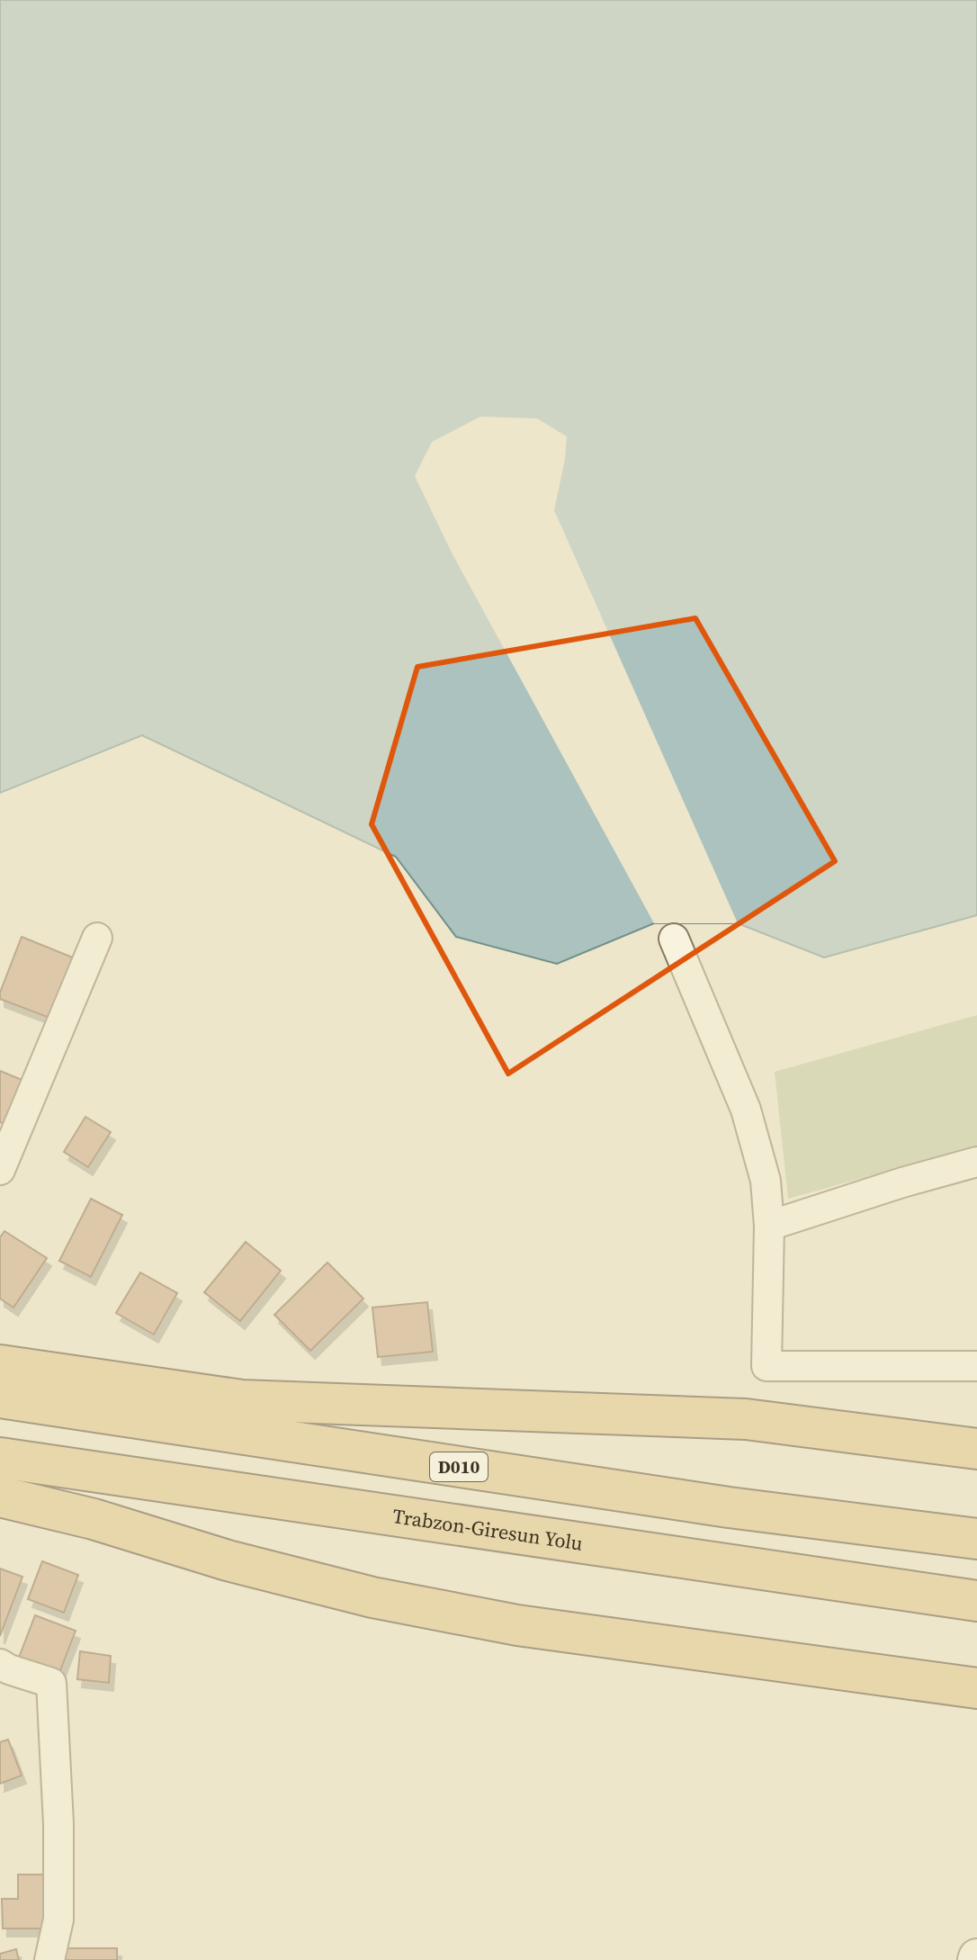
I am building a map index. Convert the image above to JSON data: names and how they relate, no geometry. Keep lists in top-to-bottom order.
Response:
{
  "streets": {
    "highway": ["D010", "Trabzon-Giresun Yolu"]
  }
}
